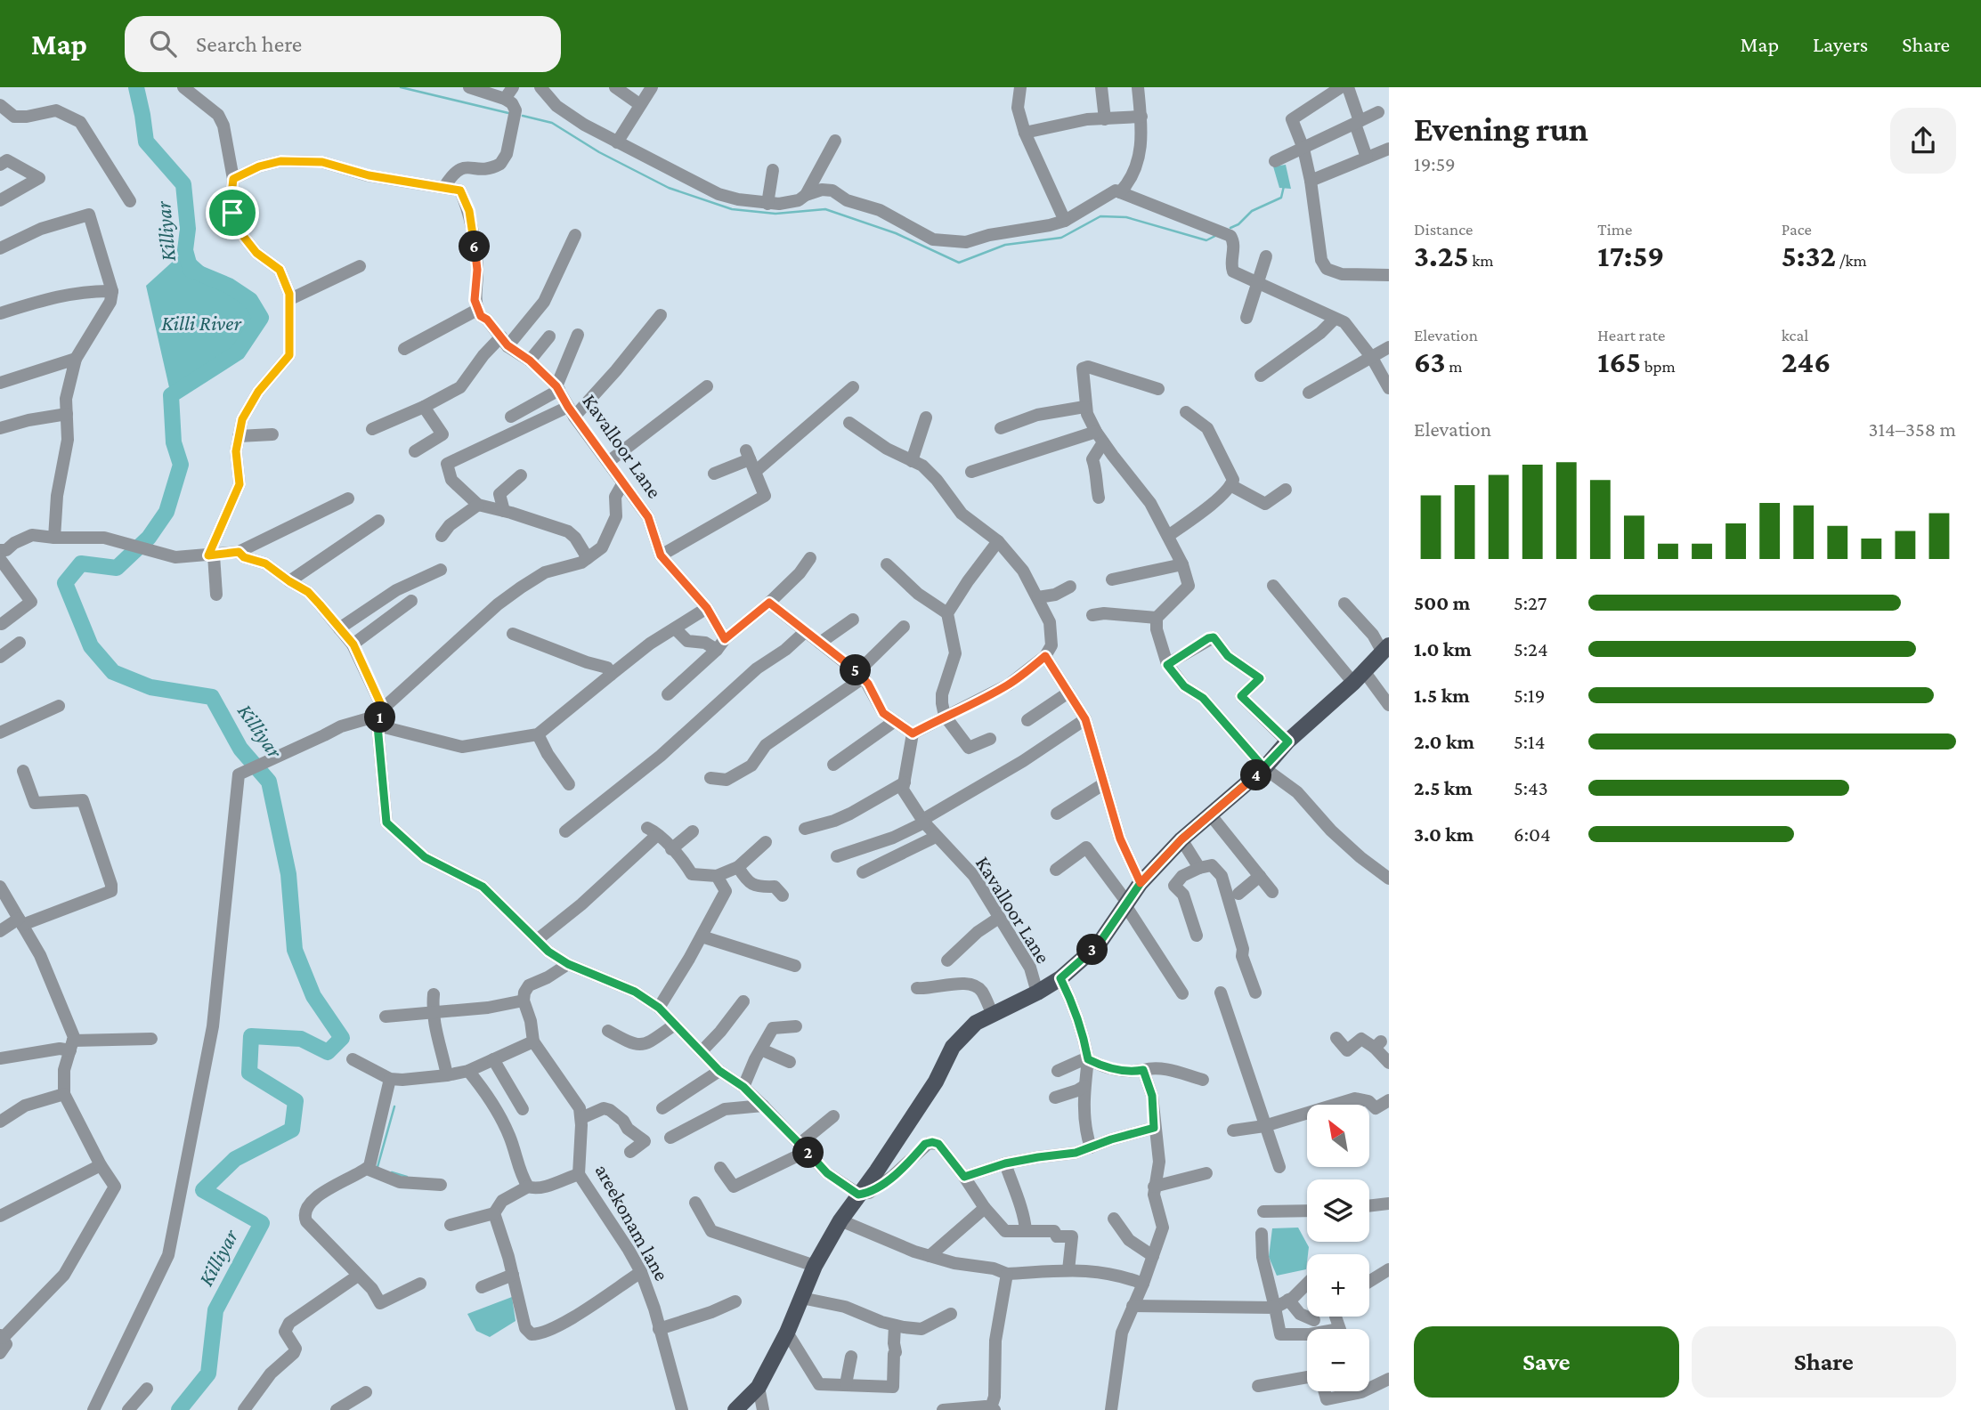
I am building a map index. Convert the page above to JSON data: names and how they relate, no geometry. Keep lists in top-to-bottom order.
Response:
{
  "streets": {
    "street": ["Kavalloor Lane", "areekonam lane"]
  },
  "water": ["Killiyar", "Killi River"],
  "north": "top left",
  "page": {
    "header": "Map",
    "search": "Search here",
    "nav": ["Map", "Layers", "Share"],
    "heading": ["Evening run", "19:59"],
    "stats": [
      ["Distance", "3.25 km"],
      ["Time", "17:59"],
      ["Pace", "5:32 /km"],
      ["Elevation", "63 m"],
      ["Heart rate", "165 bpm"],
      ["kcal", "246"]
    ],
    "pins": [
      "6",
      "5",
      "1",
      "4",
      "3",
      "2"
    ],
    "chart": ["Elevation", "314–358 m"],
    "list": [
      {
        "name": "500 m",
        "note": "5:27"
      },
      {
        "name": "1.0 km",
        "note": "5:24"
      },
      {
        "name": "1.5 km",
        "note": "5:19"
      },
      {
        "name": "2.0 km",
        "note": "5:14"
      },
      {
        "name": "2.5 km",
        "note": "5:43"
      },
      {
        "name": "3.0 km",
        "note": "6:04"
      }
    ],
    "map_buttons": ["+", "−"],
    "buttons": ["Save", "Share"]
  }
}
